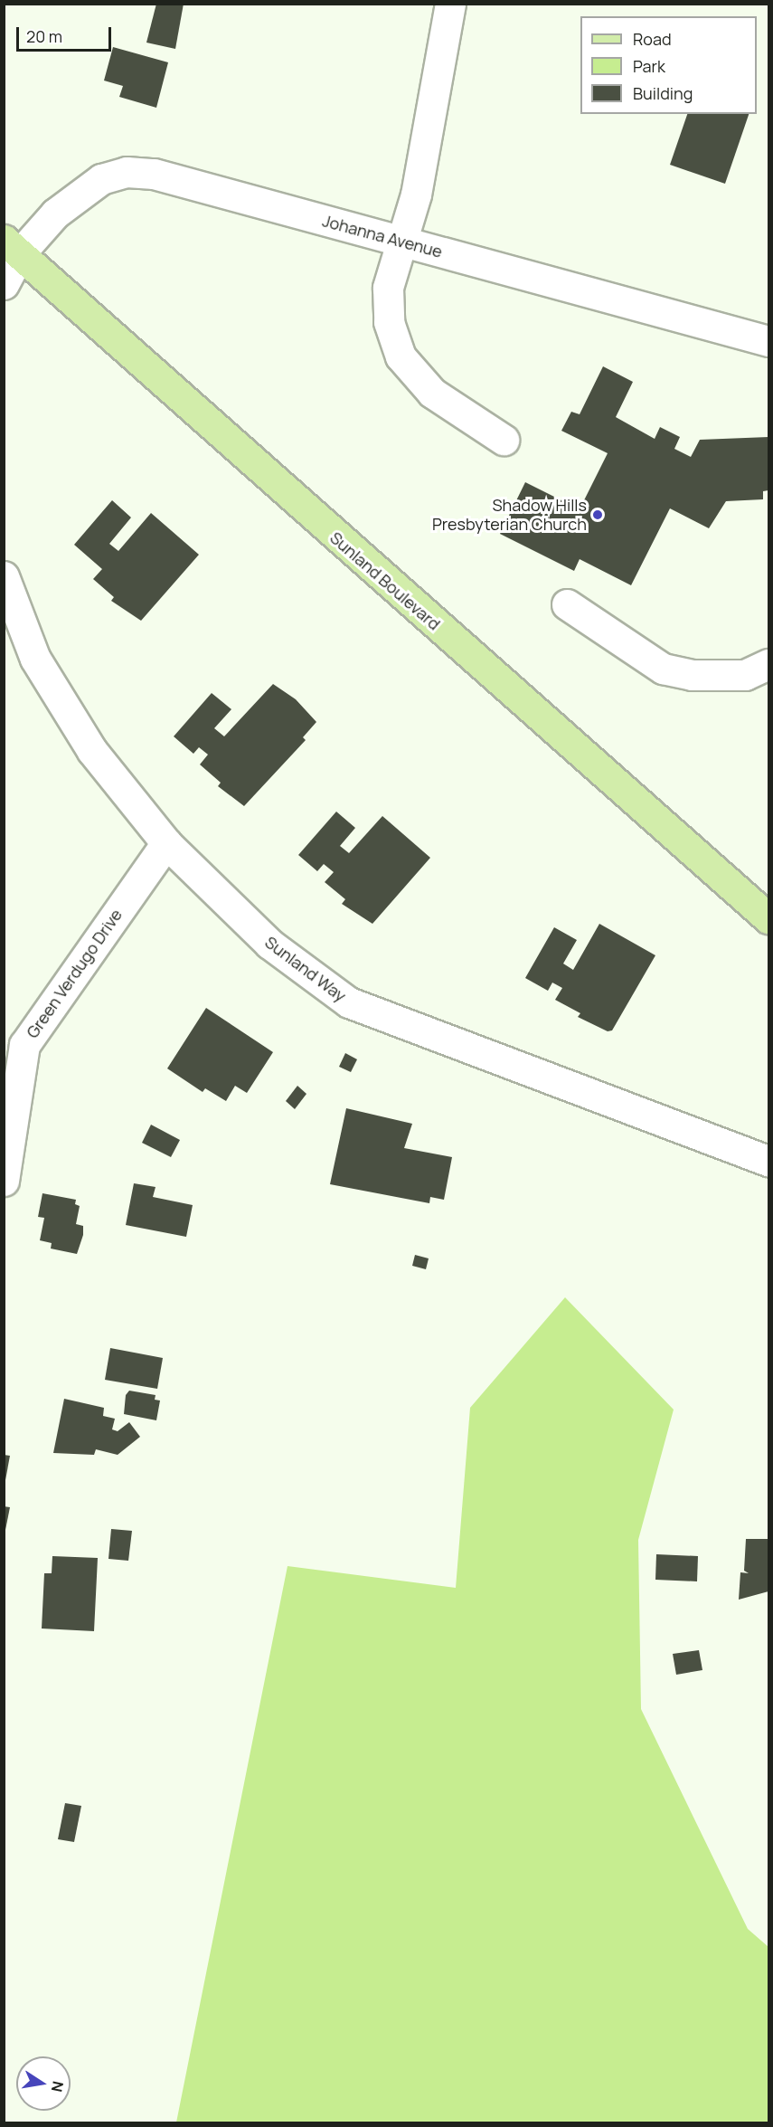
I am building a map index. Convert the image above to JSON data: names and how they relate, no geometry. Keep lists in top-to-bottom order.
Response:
{
  "streets": {
    "main road": ["Sunland Boulevard"],
    "street": ["Johanna Avenue", "Sunland Way", "Green Verdugo Drive"]
  },
  "crossings": [
    ["Johanna Avenue", "Sunland Boulevard"],
    ["Sunland Way", "Green Verdugo Drive"]
  ],
  "places": ["Shadow Hills Presbyterian Church"],
  "legend": ["Road", "Park", "Building"],
  "scale_bar": "20 m",
  "north": "right"
}
